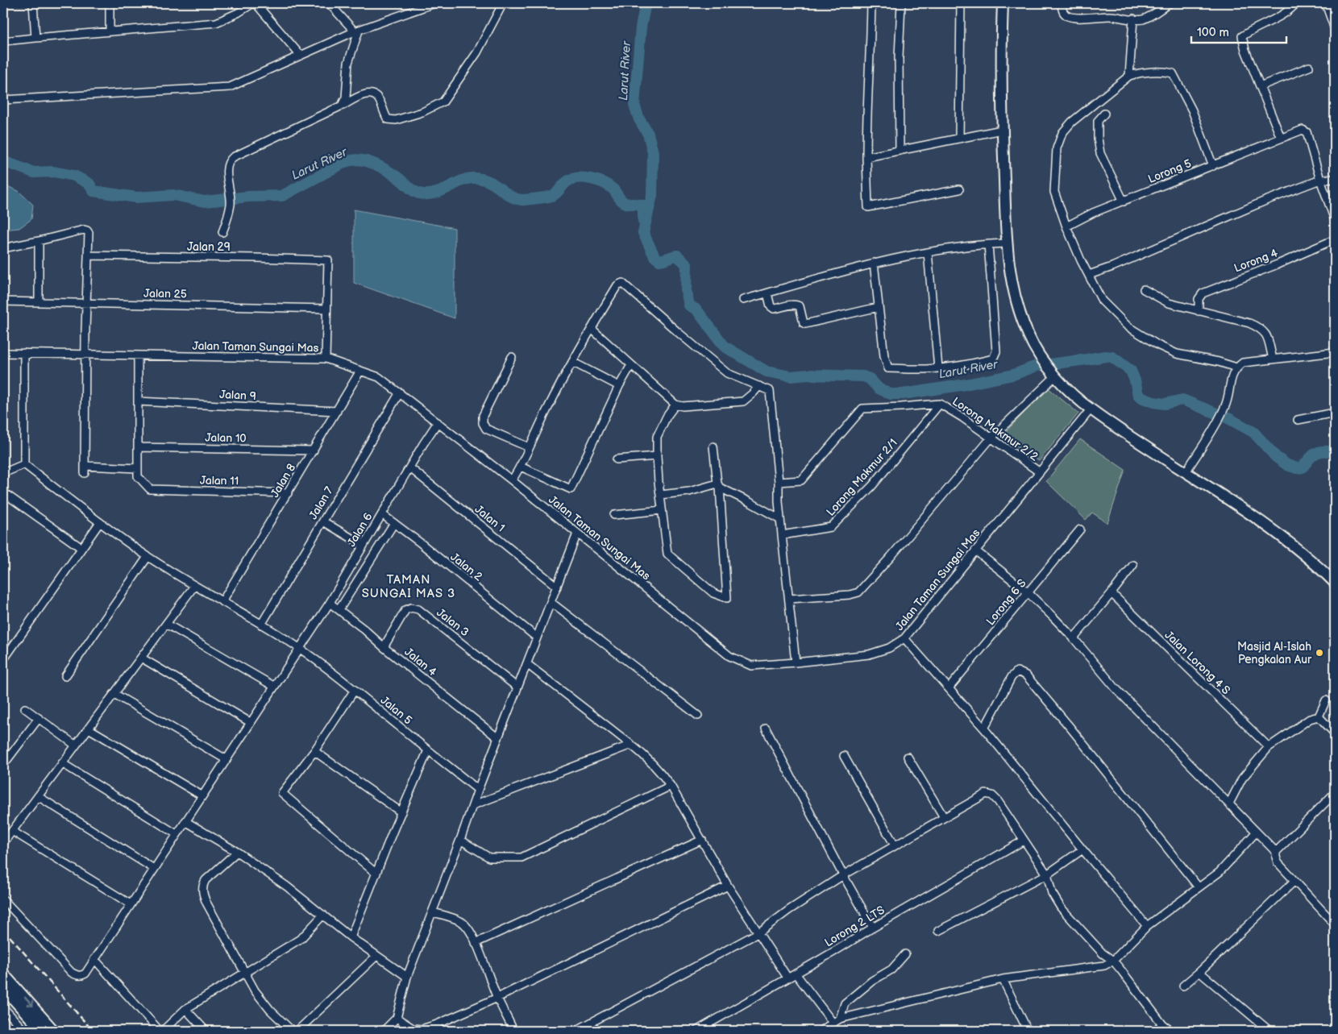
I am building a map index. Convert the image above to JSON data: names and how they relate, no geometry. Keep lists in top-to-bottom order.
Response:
{
  "streets": {
    "street": [
      "Lorong 5",
      "Jalan 29",
      "Lorong 4",
      "Jalan 25",
      "Jalan Taman Sungai Mas",
      "Jalan 9",
      "Lorong Makmur 2/2",
      "Jalan 10",
      "Lorong Makmur 2/1",
      "Jalan 11",
      "Jalan 8",
      "Jalan 7",
      "Jalan 1",
      "Jalan 6",
      "Jalan 2",
      "Lorong 6 S",
      "Jalan 3",
      "Jalan 4",
      "Jalan Lorong 4 S",
      "Jalan 5",
      "Lorong 2 LTS"
    ]
  },
  "crossings": [
    ["Jalan 29", "Jalan 25"],
    ["Jalan Taman Sungai Mas", "Lorong Makmur 2/2"],
    ["Jalan Taman Sungai Mas", "Jalan 8"],
    ["Jalan Taman Sungai Mas", "Jalan 7"],
    ["Jalan Taman Sungai Mas", "Jalan 6"],
    ["Jalan 9", "Jalan 8"],
    ["Lorong Makmur 2/2", "Lorong Makmur 2/1"],
    ["Jalan 10", "Jalan 8"],
    ["Jalan 11", "Jalan 8"],
    ["Jalan 8", "Jalan 5"],
    ["Jalan 7", "Jalan 5"],
    ["Jalan 1", "Jalan 6"],
    ["Jalan 6", "Jalan 2"],
    ["Jalan 6", "Jalan 4"],
    ["Jalan 6", "Jalan 5"],
    ["Jalan 3", "Jalan 4"]
  ],
  "districts": ["TAMAN SUNGAI MAS 3"],
  "water": ["Larut River"],
  "places": ["Masjid Al-Islah Pengkalan Aur"],
  "scale_bar": "100 m"
}
